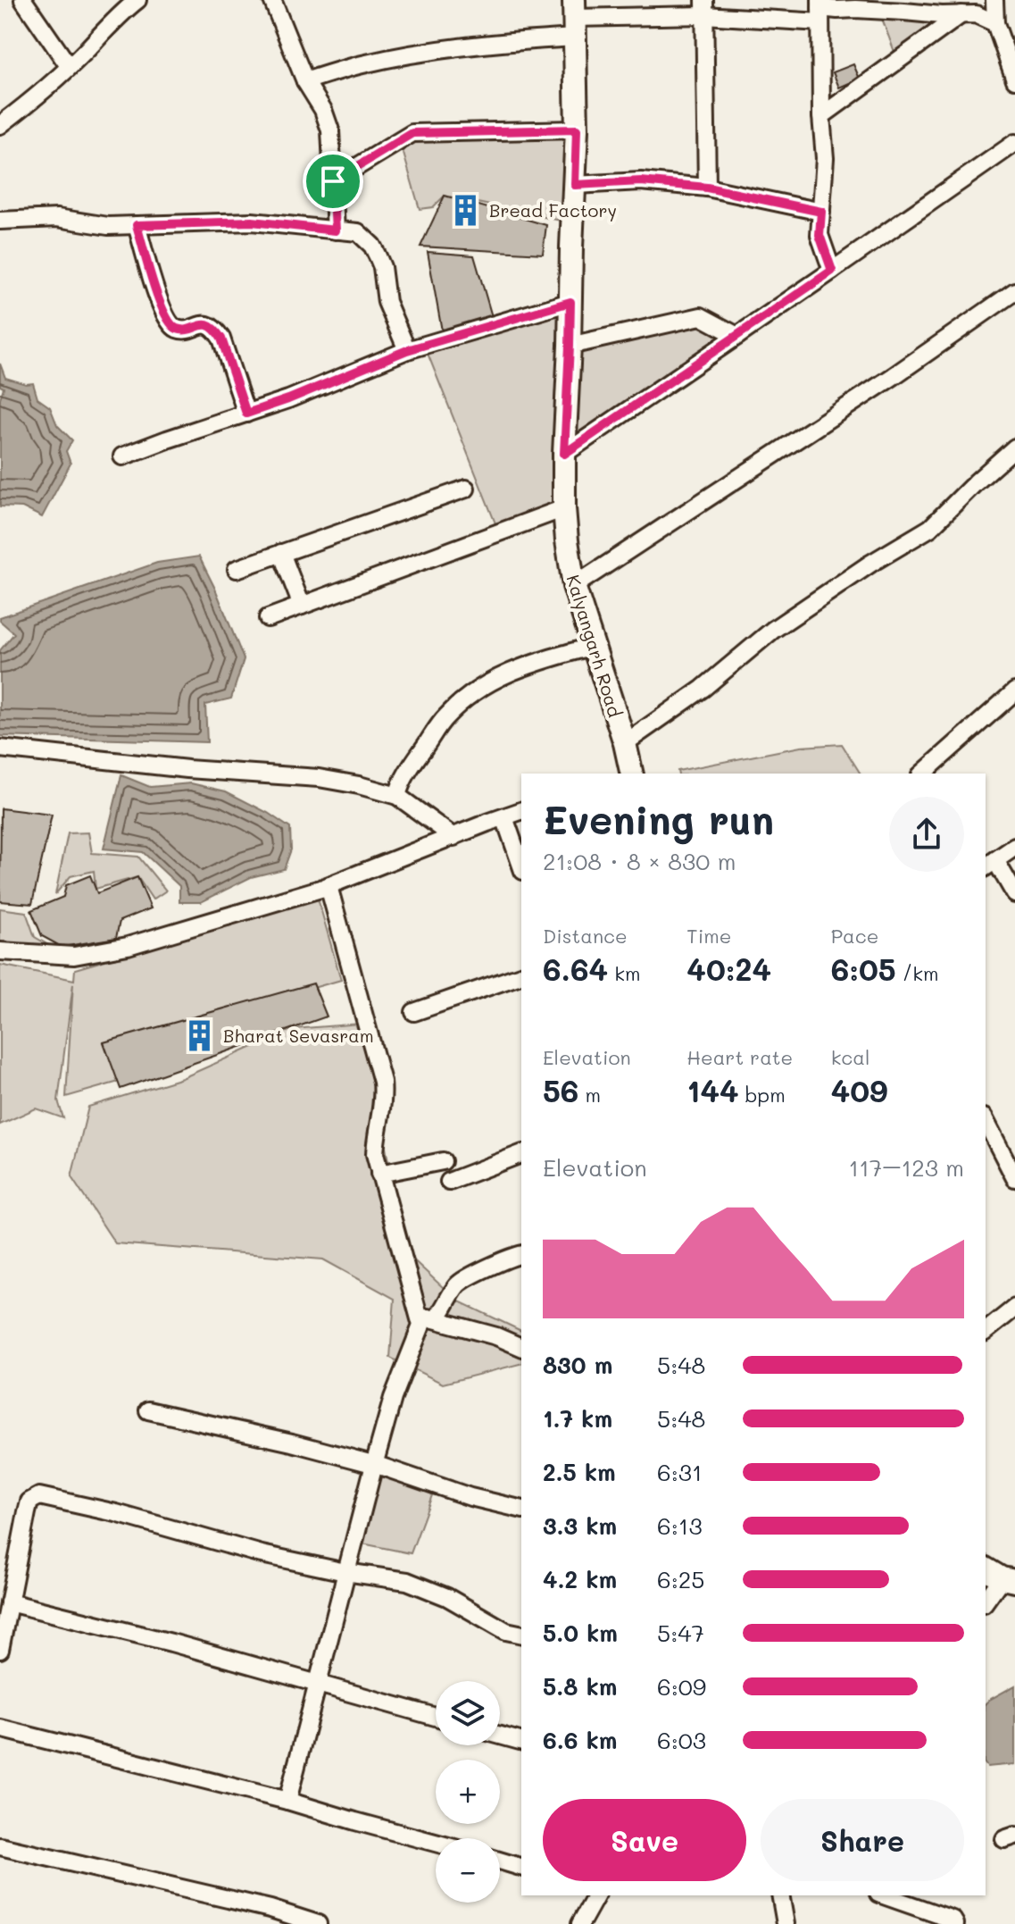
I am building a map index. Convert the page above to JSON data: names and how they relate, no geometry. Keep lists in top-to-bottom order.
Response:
{
  "streets": {
    "main road": ["Kalyangarh Road"]
  },
  "places": {
    "building": ["Bread Factory", "Bharat Sevasram"]
  },
  "page": {
    "heading": ["Evening run", "21:08 · 8 × 830 m"],
    "stats": [
      ["Distance", "6.64 km"],
      ["Time", "40:24"],
      ["Pace", "6:05 /km"],
      ["Elevation", "56 m"],
      ["Heart rate", "144 bpm"],
      ["kcal", "409"]
    ],
    "chart": ["Elevation", "117–123 m"],
    "list": [
      {
        "name": "830 m",
        "note": "5:48"
      },
      {
        "name": "1.7 km",
        "note": "5:48"
      },
      {
        "name": "2.5 km",
        "note": "6:31"
      },
      {
        "name": "3.3 km",
        "note": "6:13"
      },
      {
        "name": "4.2 km",
        "note": "6:25"
      },
      {
        "name": "5.0 km",
        "note": "5:47"
      },
      {
        "name": "5.8 km",
        "note": "6:09"
      },
      {
        "name": "6.6 km",
        "note": "6:03"
      }
    ],
    "map_buttons": ["+", "−"],
    "buttons": ["Save", "Share"]
  }
}
